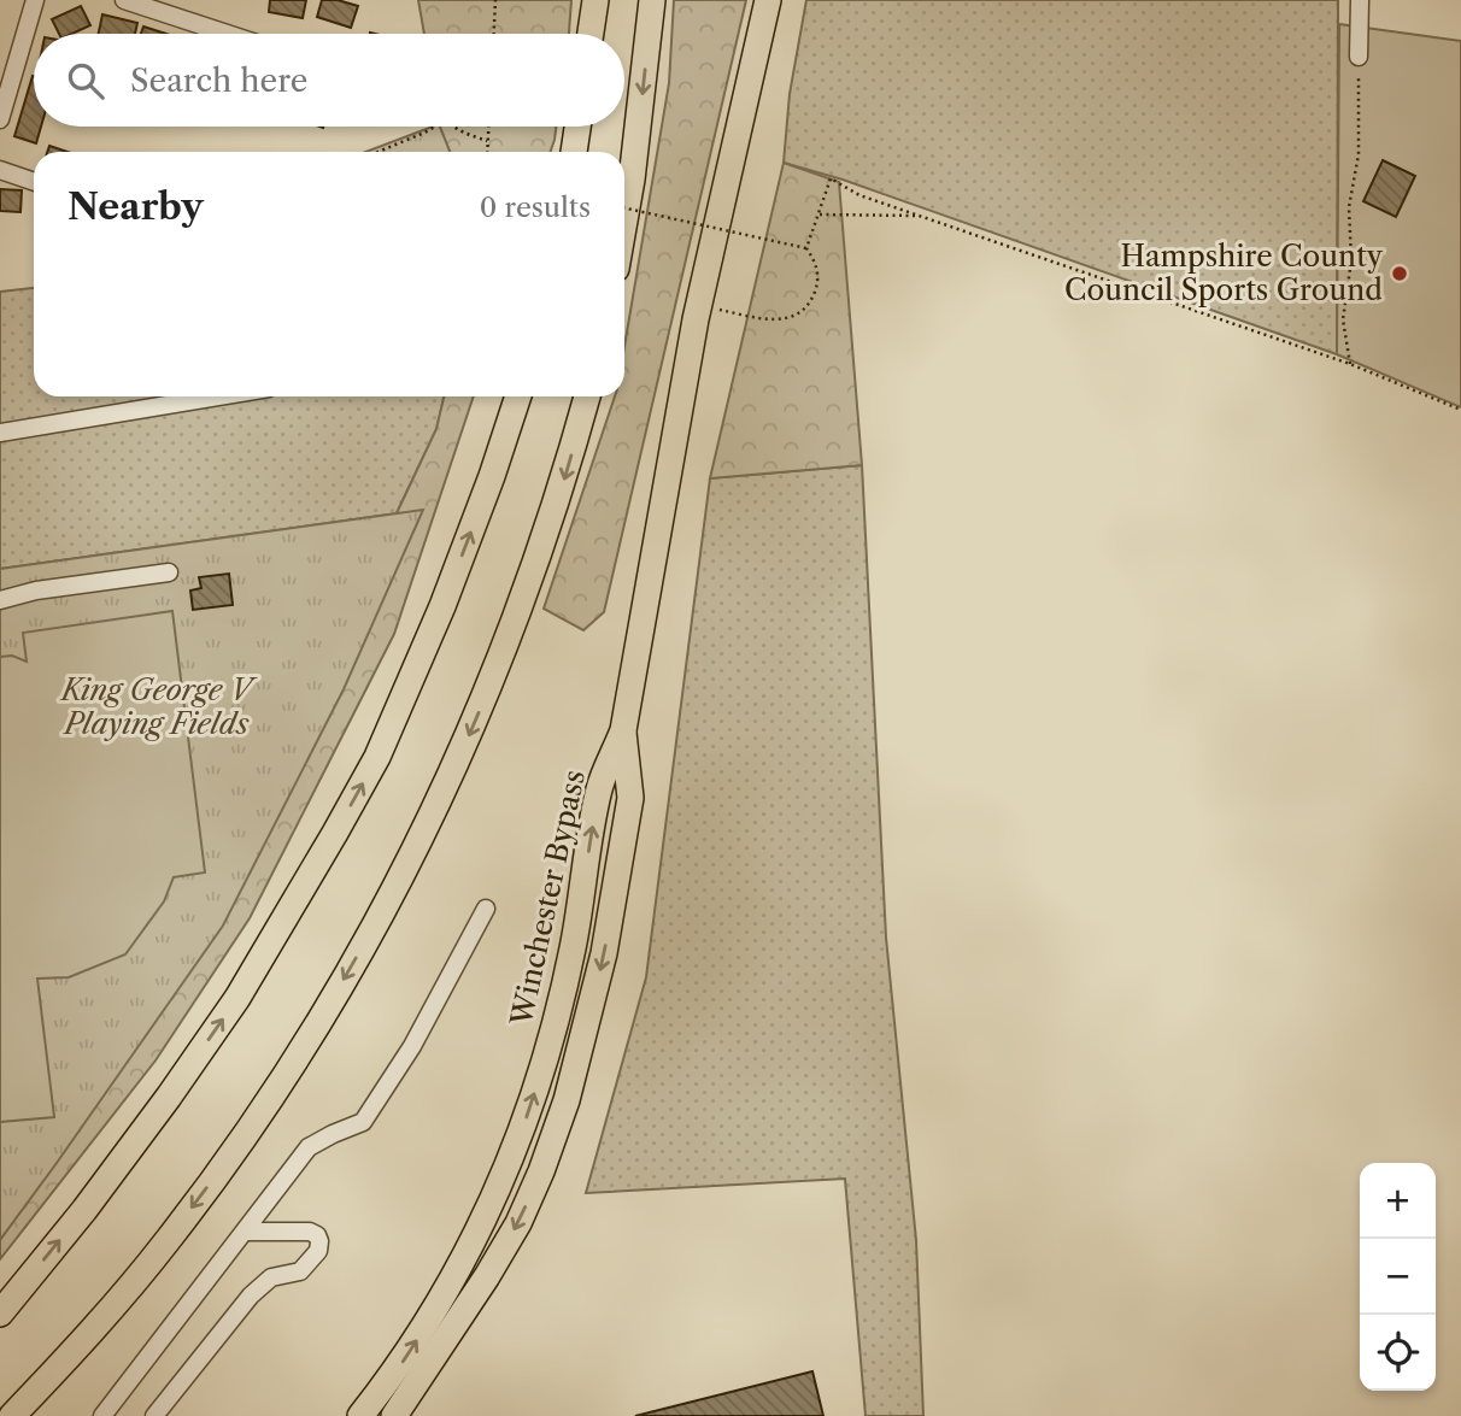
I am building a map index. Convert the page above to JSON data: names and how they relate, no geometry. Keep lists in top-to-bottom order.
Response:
{
  "streets": {
    "highway": ["Winchester Bypass"]
  },
  "parks": ["King George V Playing Fields"],
  "places": ["Hampshire County Council Sports Ground"],
  "page": {
    "search": "Search here",
    "heading": ["Nearby", "0 results"],
    "map_buttons": ["+", "−"]
  }
}
